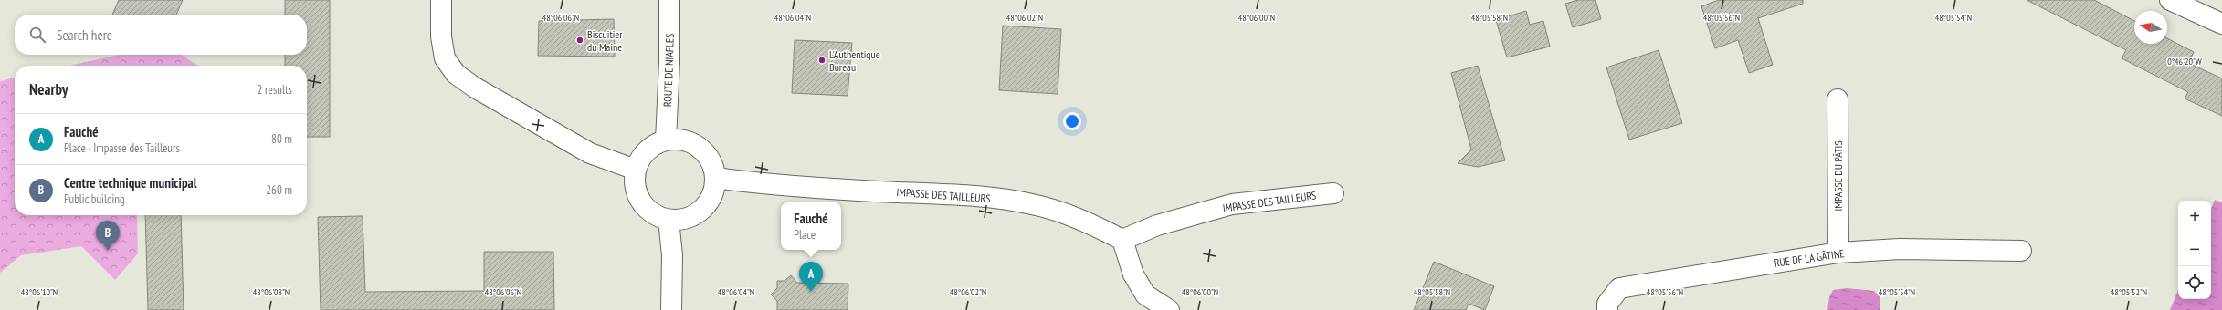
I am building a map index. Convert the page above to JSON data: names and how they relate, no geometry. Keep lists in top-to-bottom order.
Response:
{
  "streets": {
    "street": [
      "ROUTE DE NIAFLES",
      "IMPASSE DU PÂTIS",
      "IMPASSE DES TAILLEURS",
      "RUE DE LA GÂTINE"
    ]
  },
  "crossings": [
    ["ROUTE DE NIAFLES", "IMPASSE DES TAILLEURS"],
    ["IMPASSE DU PÂTIS", "RUE DE LA GÂTINE"]
  ],
  "places": ["Biscuitier du Maine", "L'Authentique Bureau"],
  "north": "left",
  "page": {
    "search": "Search here",
    "heading": ["Nearby", "2 results"],
    "list": [
      {
        "mark": "A",
        "name": "Fauché",
        "note": "Place · Impasse des Tailleurs",
        "value": "80 m"
      },
      {
        "mark": "B",
        "name": "Centre technique municipal",
        "note": "Public building",
        "value": "260 m"
      }
    ],
    "map_buttons": ["+", "−"],
    "popup": ["Fauché", "Place"],
    "pins": ["B", "A"]
  },
  "coordinates": [
    "48°06'06\"N",
    "48°06'04\"N",
    "48°06'02\"N",
    "48°06'00\"N",
    "48°05'58\"N",
    "48°05'56\"N",
    "48°05'54\"N",
    "0°46'20\"W",
    "48°06'10\"N",
    "48°06'08\"N",
    "48°05'52\"N"
  ]
}
